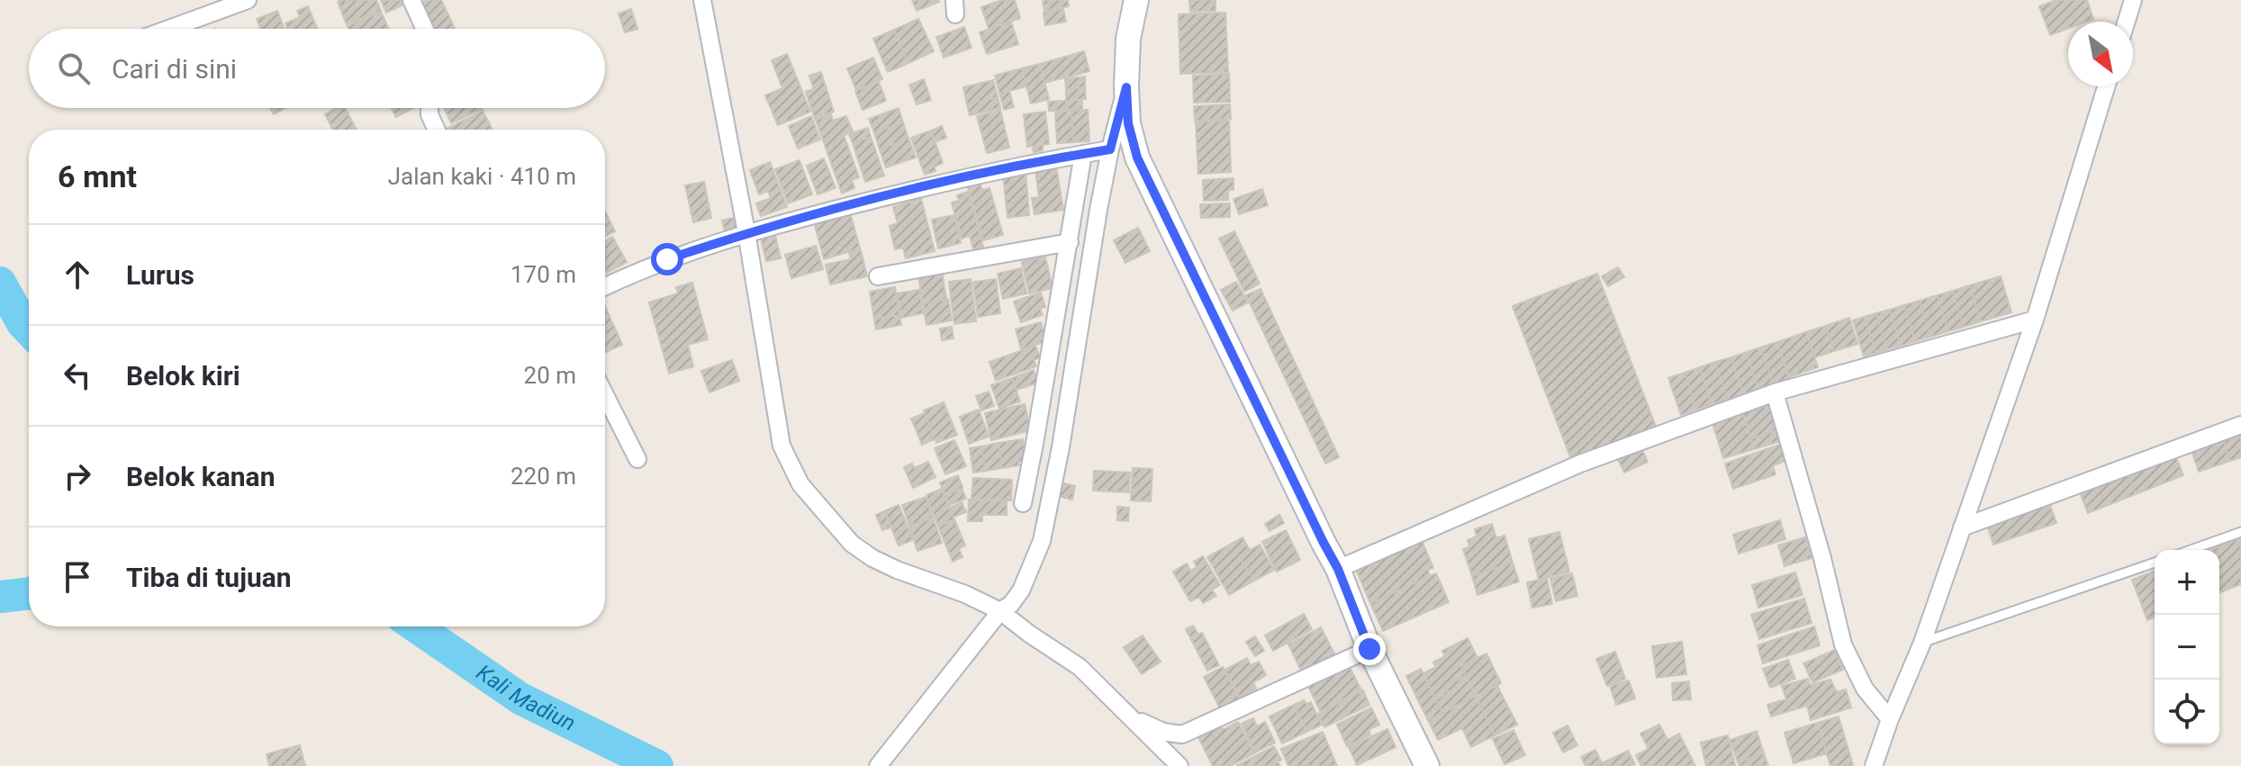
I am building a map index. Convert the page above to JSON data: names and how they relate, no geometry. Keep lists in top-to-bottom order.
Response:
{
  "water": ["Kali Madiun"],
  "north": "bottom right",
  "page": {
    "search": "Cari di sini",
    "heading": ["6 mnt", "Jalan kaki · 410 m"],
    "list": [
      ["Lurus", "170 m"],
      ["Belok kiri", "20 m"],
      ["Belok kanan", "220 m"],
      "Tiba di tujuan"
    ],
    "map_buttons": ["+", "−"]
  }
}
